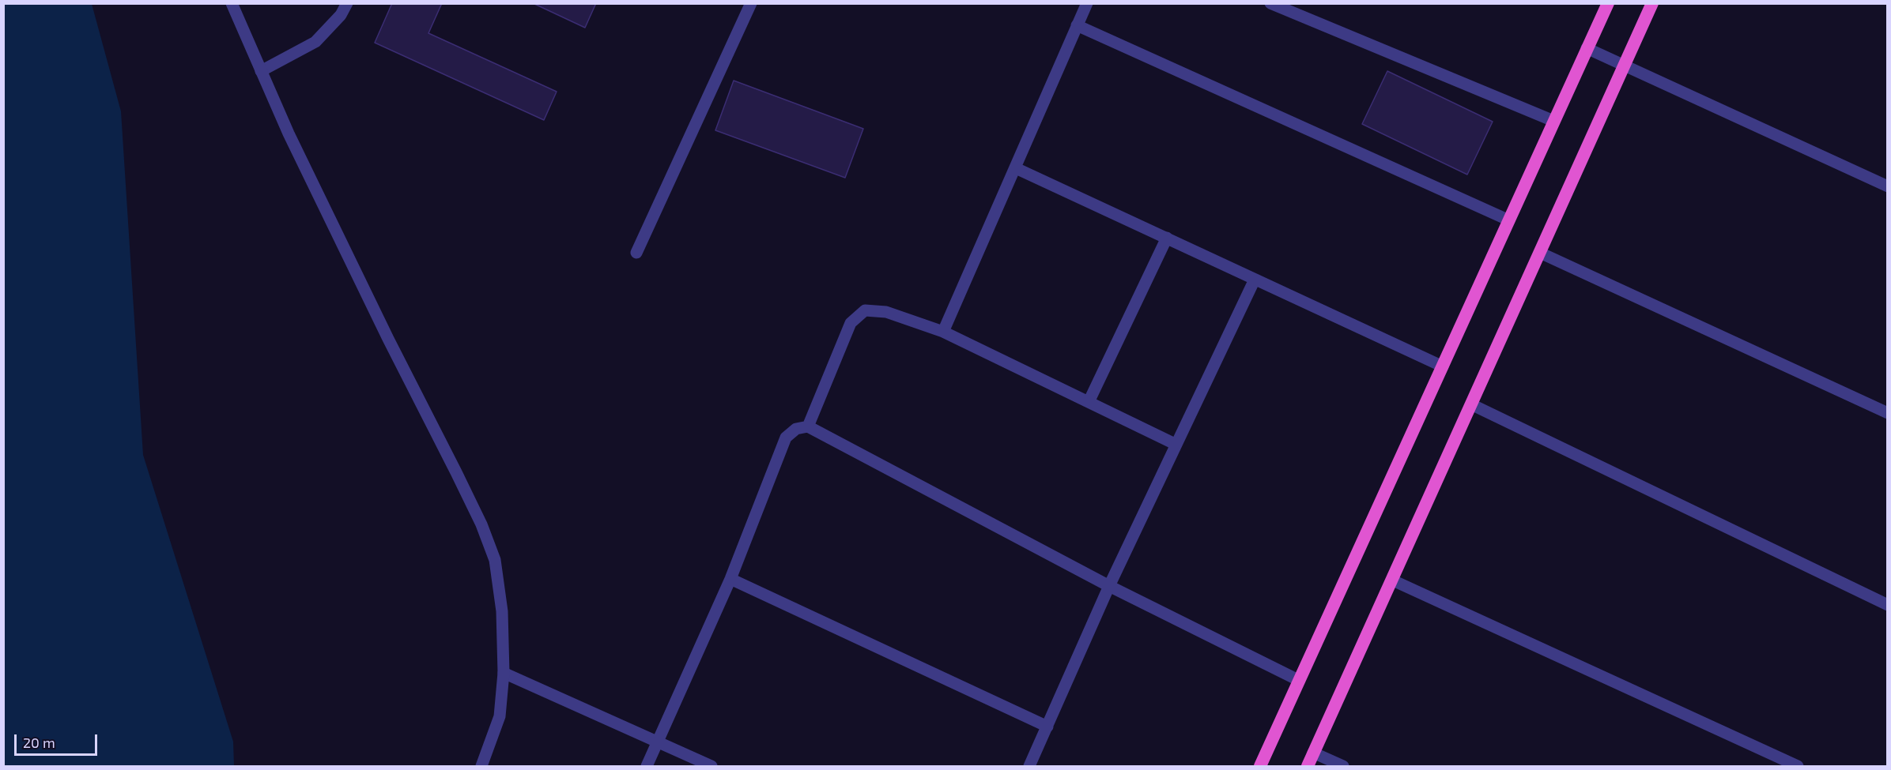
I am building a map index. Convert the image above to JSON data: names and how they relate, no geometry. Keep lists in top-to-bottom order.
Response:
{
  "scale_bar": "20 m"
}
